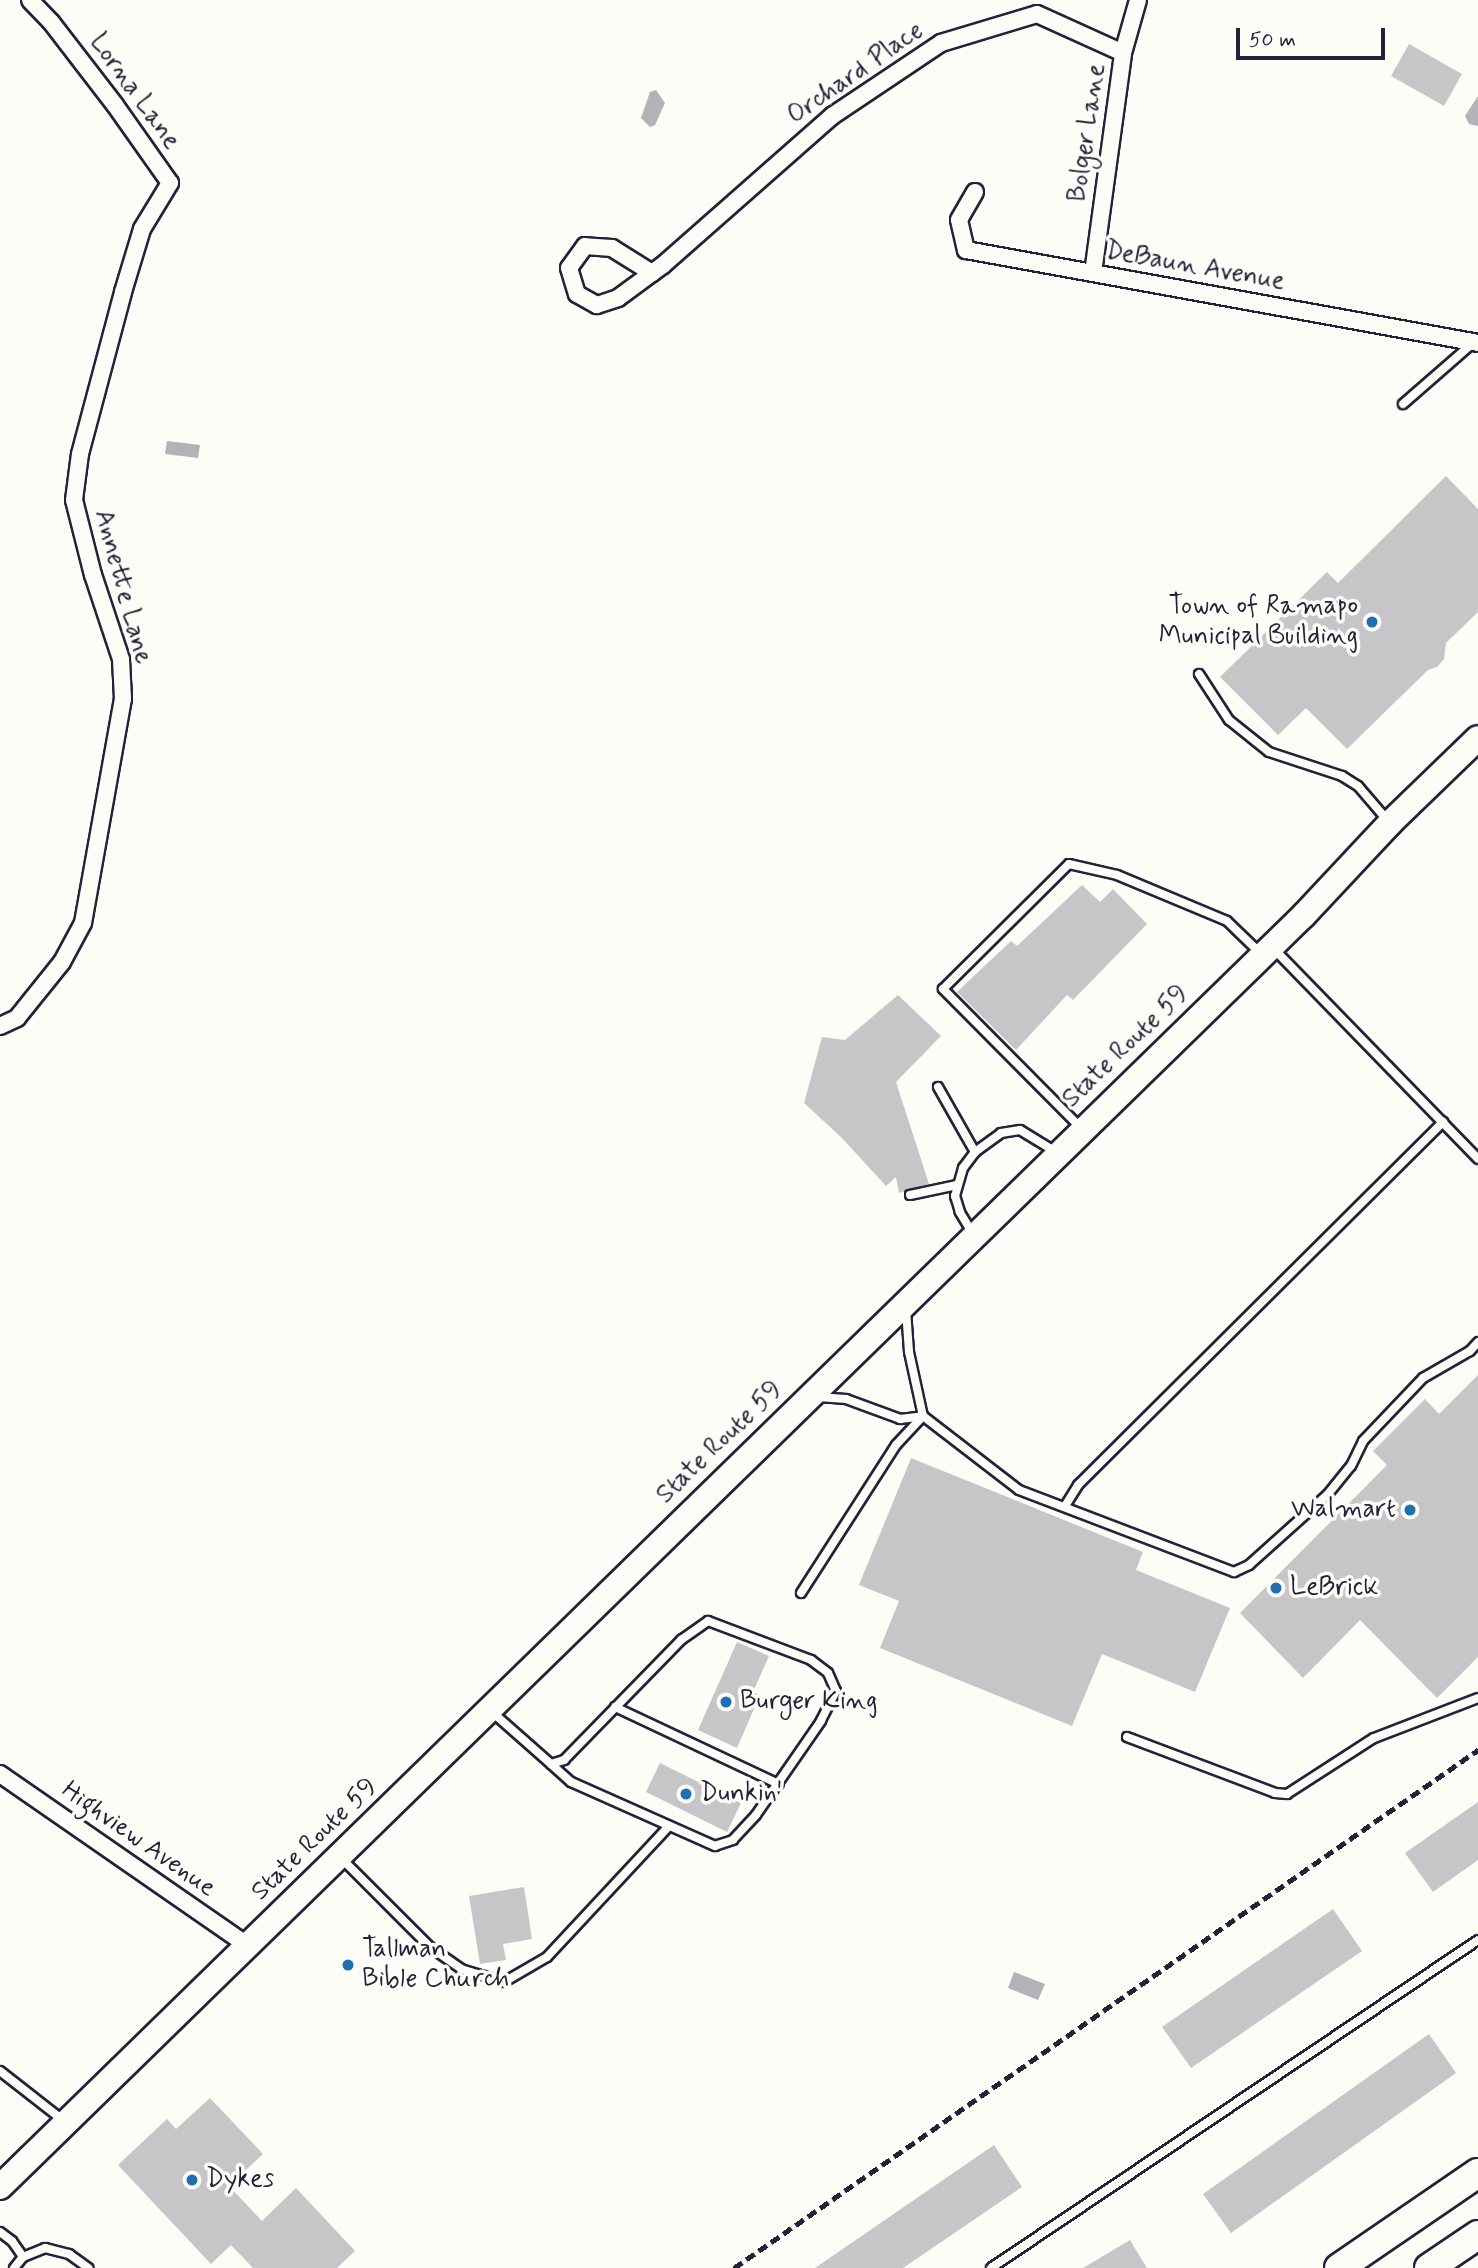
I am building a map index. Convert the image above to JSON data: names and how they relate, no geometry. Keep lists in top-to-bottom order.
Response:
{
  "streets": {
    "main road": ["State Route 59"],
    "street": [
      "Orchard Place",
      "Lorna Lane",
      "Bolger Lane",
      "DeBaun Avenue",
      "Annette Lane",
      "Highview Avenue"
    ]
  },
  "crossings": [
    ["Orchard Place", "Bolger Lane"],
    ["Lorna Lane", "Annette Lane"],
    ["Bolger Lane", "DeBaun Avenue"],
    ["State Route 59", "Highview Avenue"]
  ],
  "places": [
    "Town of Ramapo Municipal Building",
    "Walmart",
    "LeBrick",
    "Burger King",
    "Dunkin'",
    "Tallman Bible Church",
    "Dykes"
  ],
  "scale_bar": "50 m"
}
